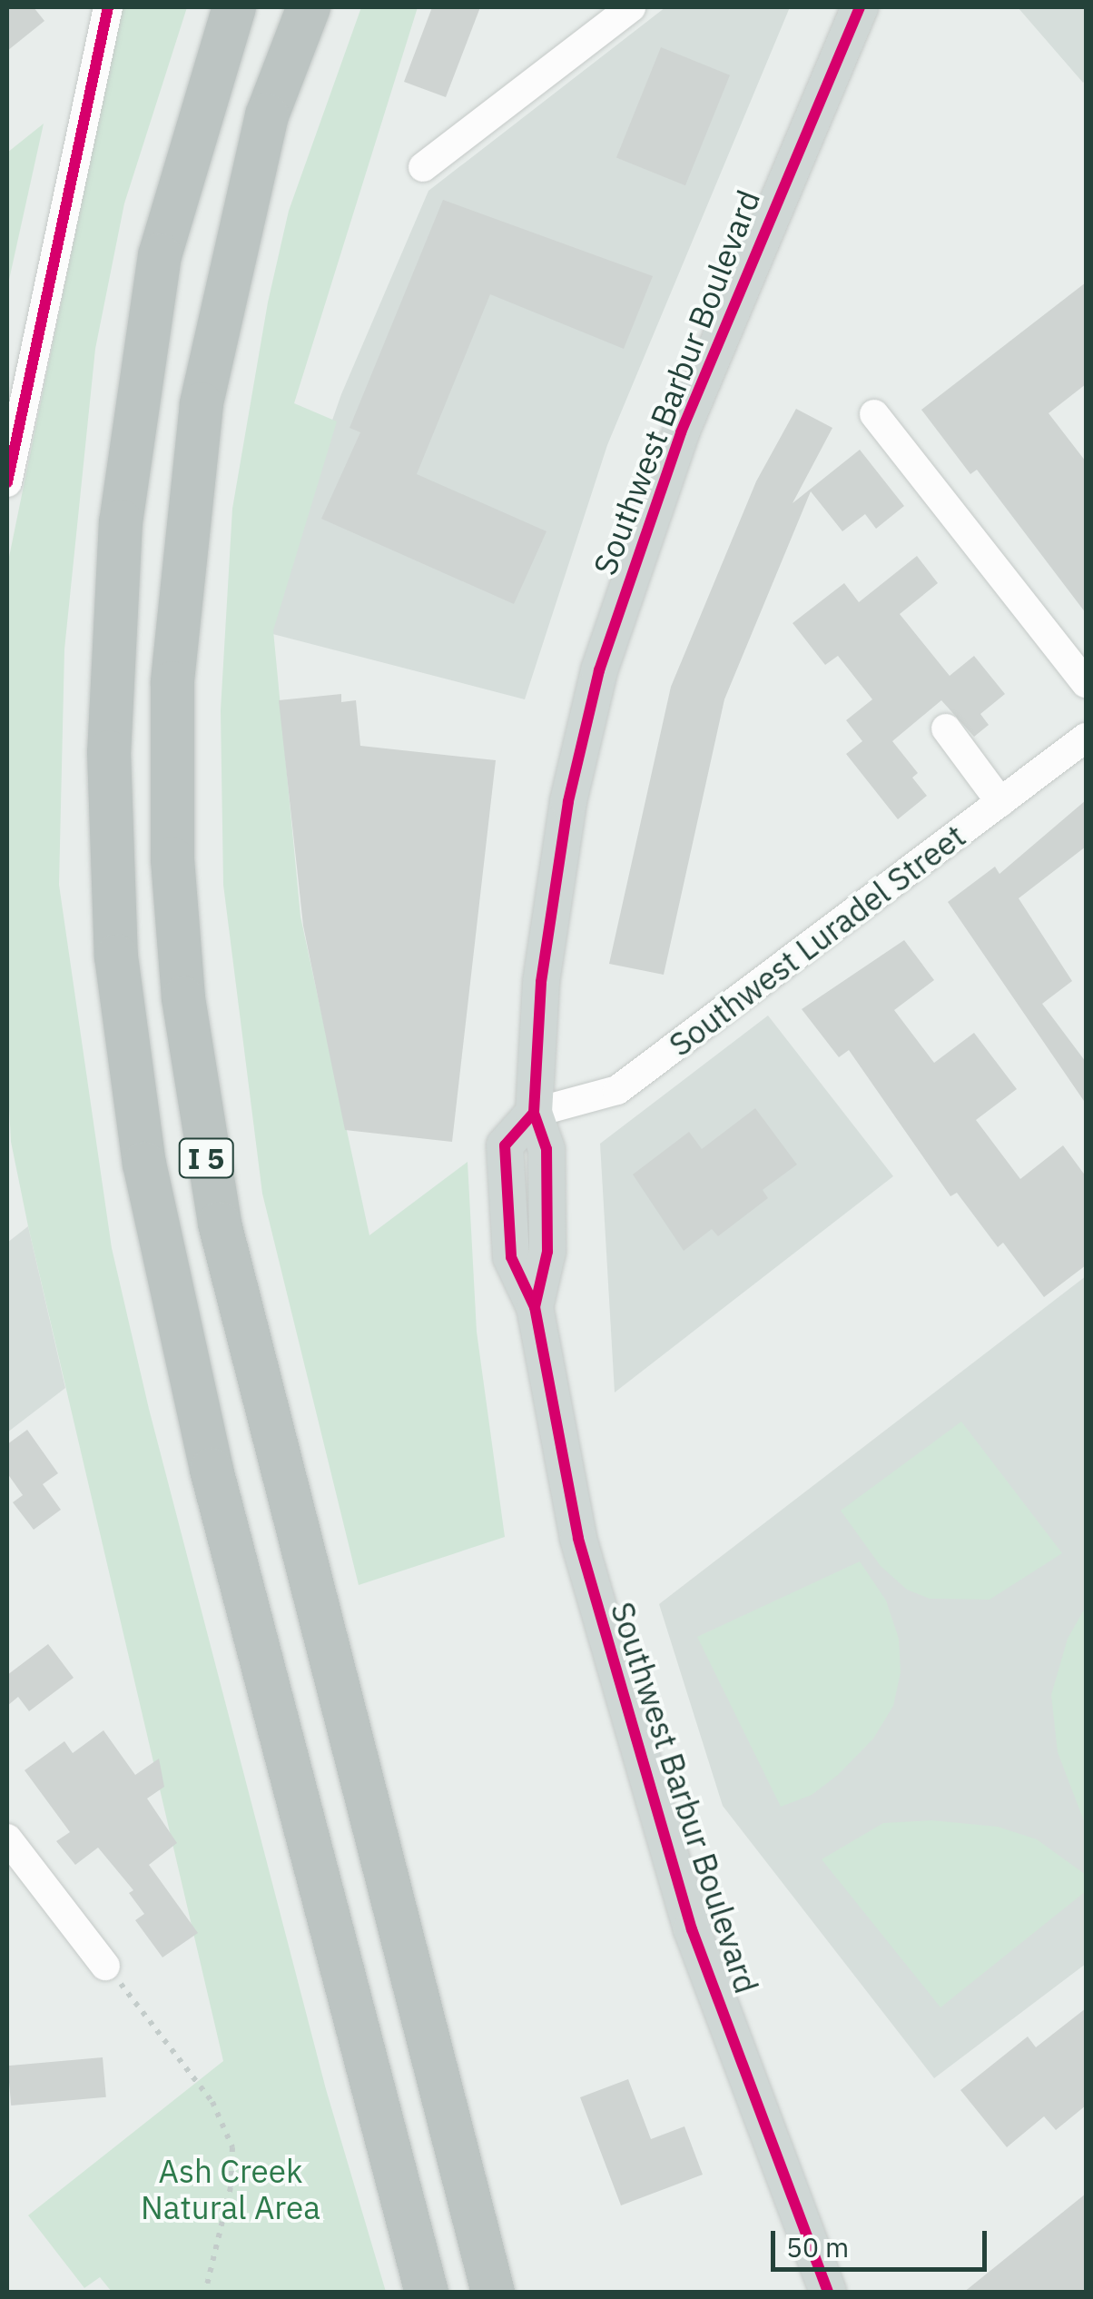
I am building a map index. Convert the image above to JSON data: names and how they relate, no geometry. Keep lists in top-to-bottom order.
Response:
{
  "streets": {
    "highway": ["I 5"],
    "main road": ["Southwest Barbur Boulevard"],
    "street": ["Southwest Luradel Street"]
  },
  "crossings": [
    ["Southwest Barbur Boulevard", "Southwest Luradel Street"]
  ],
  "parks": ["Ash Creek Natural Area"],
  "scale_bar": "50 m"
}
